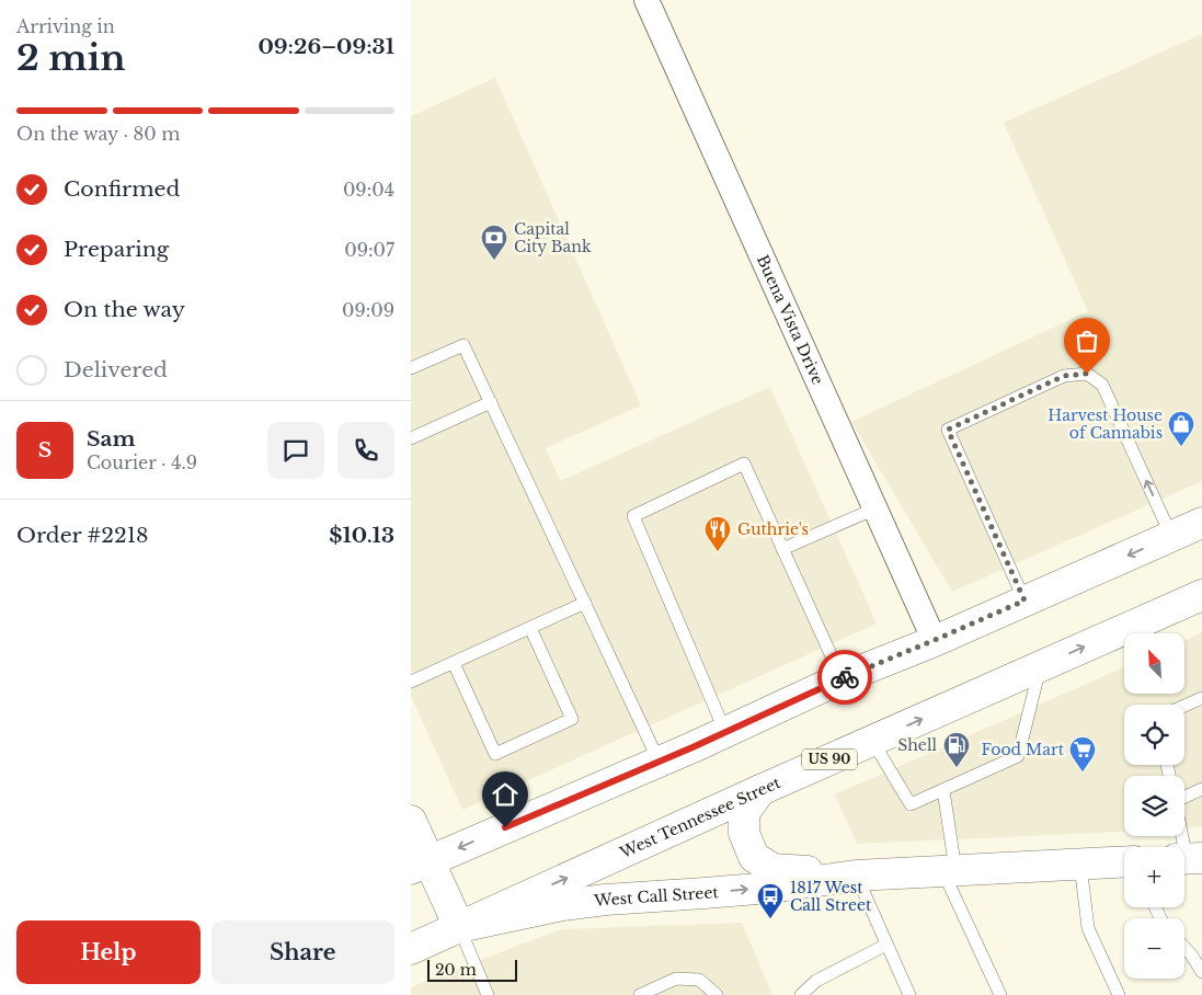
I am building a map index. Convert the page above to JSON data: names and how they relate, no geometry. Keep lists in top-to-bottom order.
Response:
{
  "streets": {
    "main road": ["US 90", "West Tennessee Street", "West Call Street"],
    "street": ["Buena Vista Drive"]
  },
  "crossings": [
    ["West Tennessee Street", "West Call Street"]
  ],
  "places": {
    "bank": ["Capital City Bank"],
    "shop": ["Harvest House of Cannabis"],
    "restaurant": ["Guthrie's"],
    "fuel station": ["Shell"],
    "supermarket": ["Food Mart"],
    "bus stop": ["1817 West Call Street"]
  },
  "scale_bar": "20 m",
  "north": "top left",
  "page": {
    "heading": ["2 min", "Arriving in", "09:26–09:31"],
    "panel": [
      "Sam",
      "Courier · 4.9",
      "Order #2218",
      "$10.13"
    ],
    "bar": "On the way · 80 m",
    "list": [
      ["Confirmed", "09:04"],
      ["Preparing", "09:07"],
      ["On the way", "09:09"],
      "Delivered"
    ],
    "round": "S",
    "map_buttons": ["+", "−"],
    "buttons": ["Help", "Share"],
    "scale": "20 m"
  }
}
